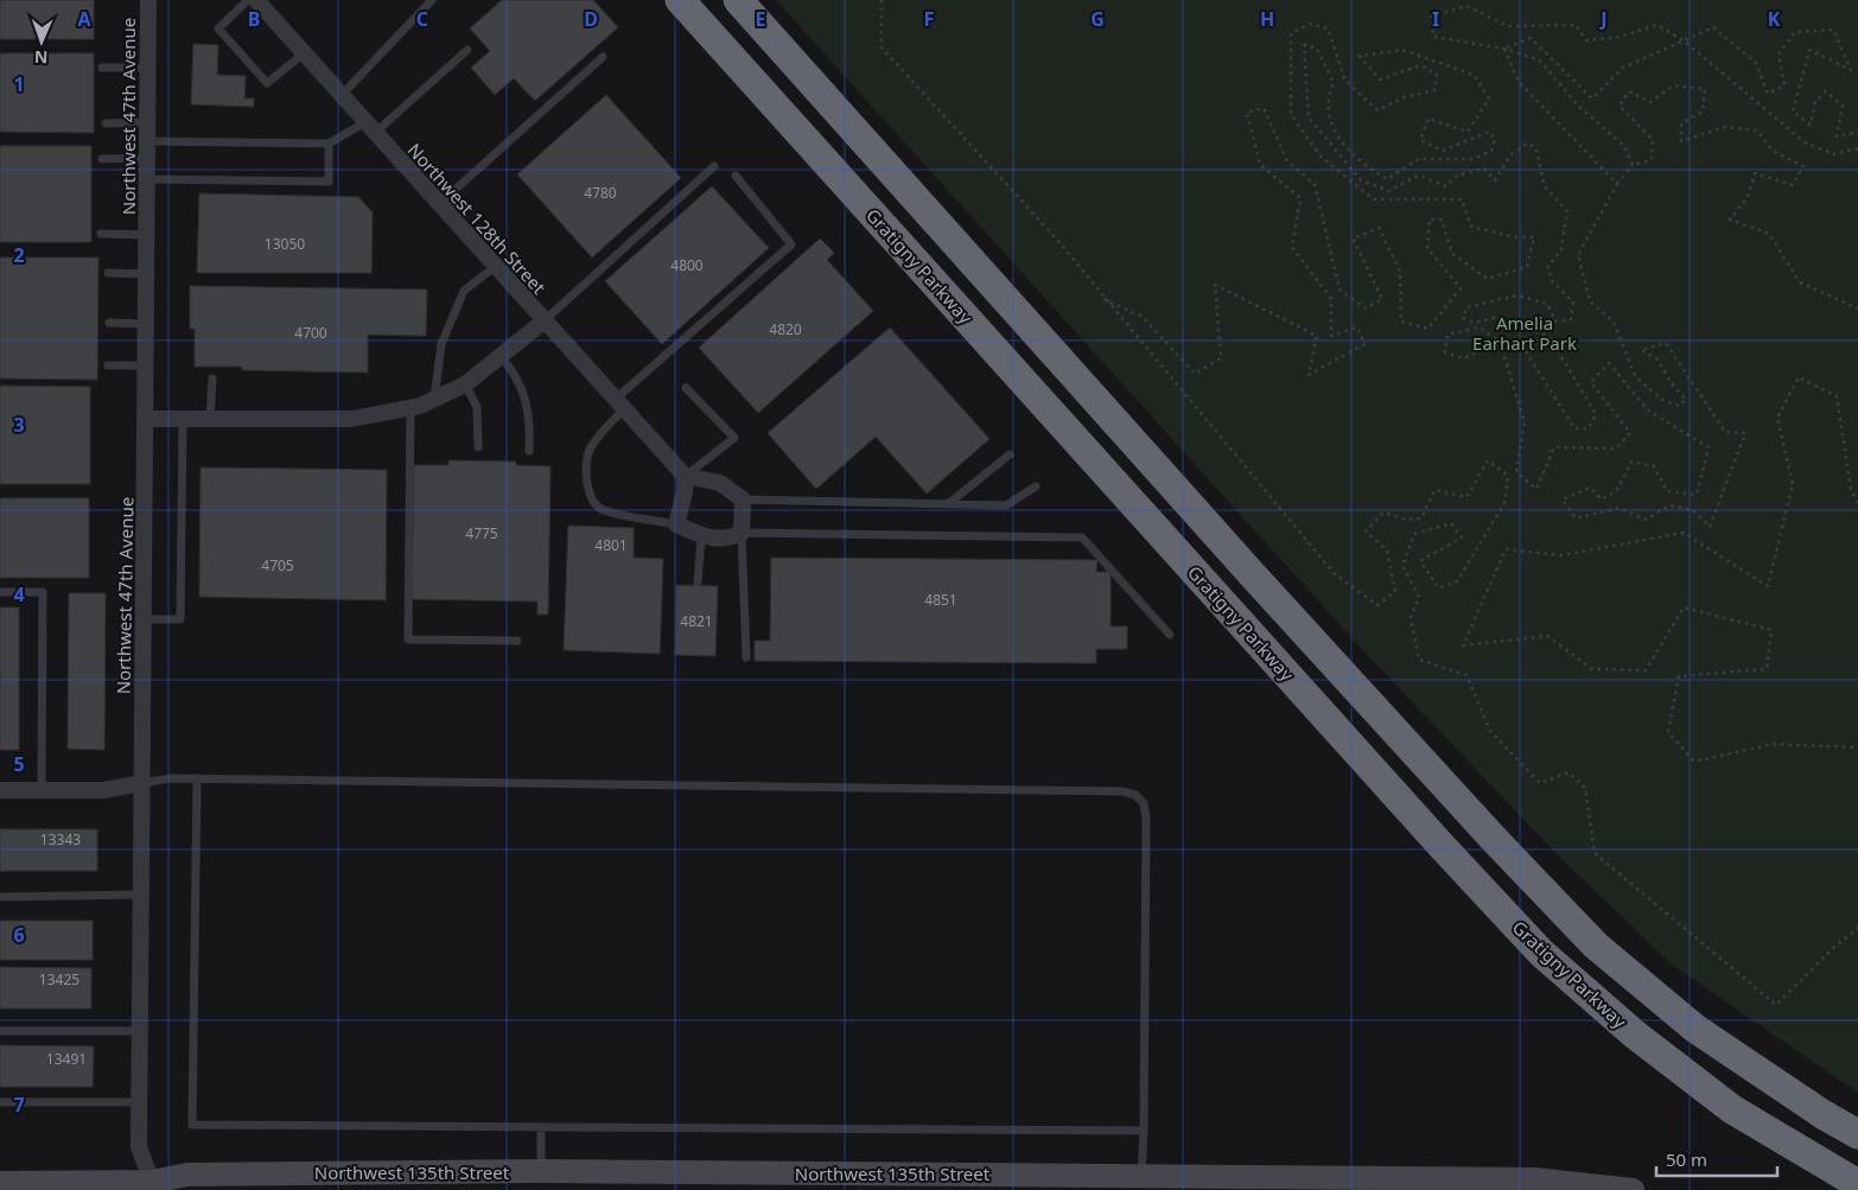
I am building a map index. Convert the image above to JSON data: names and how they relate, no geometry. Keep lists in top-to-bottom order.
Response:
{
  "streets": {
    "highway": ["Gratigny Parkway"],
    "main road": ["Northwest 135th Street"],
    "street": ["Northwest 47th Avenue", "Northwest 128th Street"]
  },
  "crossings": [
    ["Northwest 47th Avenue", "Northwest 135th Street"]
  ],
  "parks": ["Amelia Earhart Park"],
  "house_numbers": [
    "4780",
    "13050",
    "4800",
    "4820",
    "4700",
    "4775",
    "4801",
    "4705",
    "4851",
    "4821",
    "13343",
    "13425",
    "13491"
  ],
  "scale_bar": "50 m",
  "north": "bottom",
  "grid": {
    "columns": [
      "A",
      "B",
      "C",
      "D",
      "E",
      "F",
      "G",
      "H",
      "I",
      "J",
      "K"
    ],
    "rows": [
      "1",
      "2",
      "3",
      "4",
      "5",
      "6",
      "7"
    ]
  }
}
